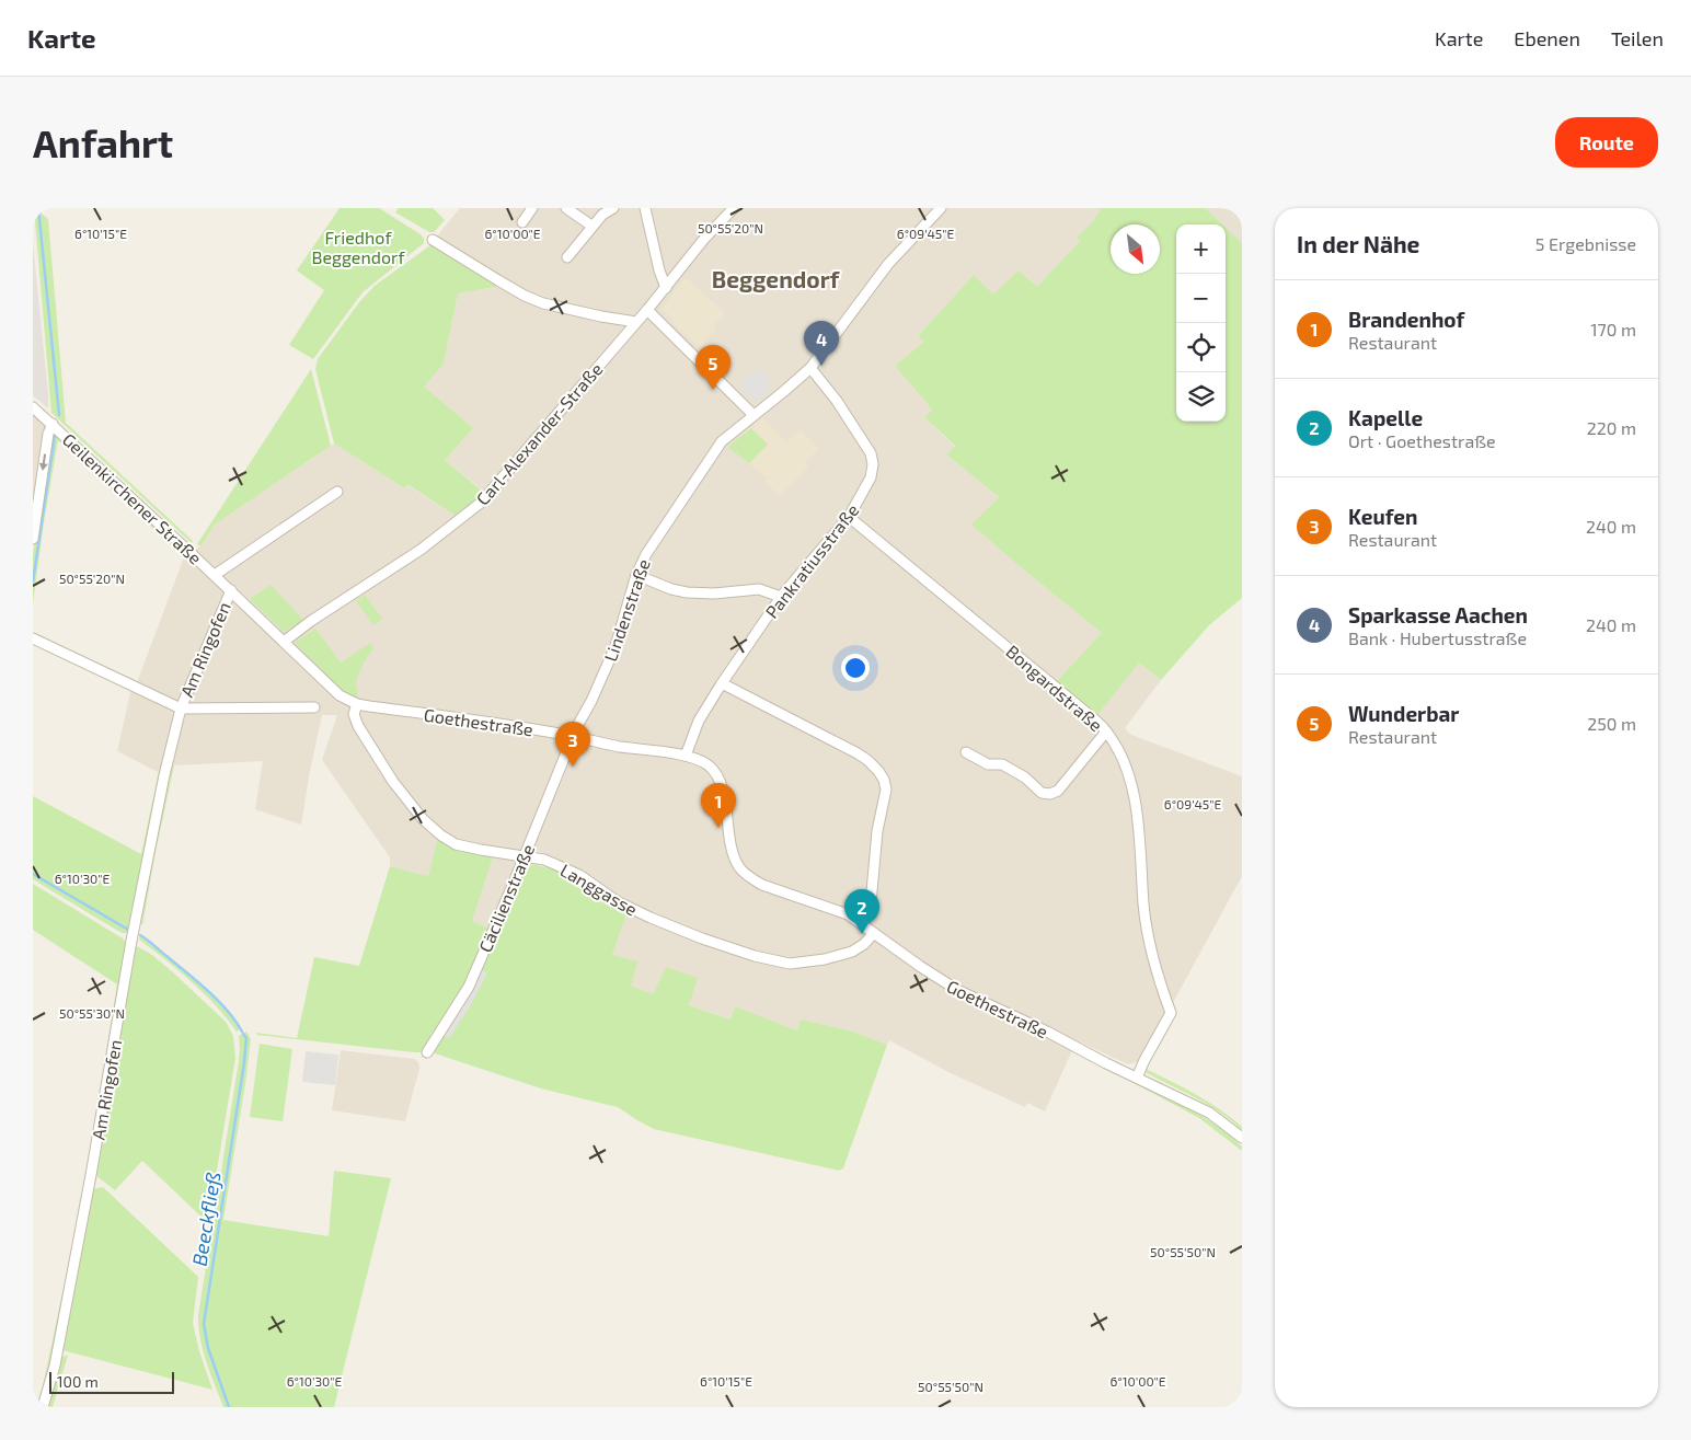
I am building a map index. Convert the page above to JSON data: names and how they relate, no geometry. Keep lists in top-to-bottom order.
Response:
{
  "streets": {
    "street": [
      "Carl-Alexander-Straße",
      "Geilenkirchener Straße",
      "Pankratiusstraße",
      "Lindenstraße",
      "Am Ringofen",
      "Bongardstraße",
      "Goethestraße",
      "Langgasse",
      "Cäcilienstraße"
    ]
  },
  "crossings": [
    ["Carl-Alexander-Straße", "Goethestraße"],
    ["Geilenkirchener Straße", "Am Ringofen"],
    ["Geilenkirchener Straße", "Goethestraße"],
    ["Pankratiusstraße", "Lindenstraße"],
    ["Pankratiusstraße", "Bongardstraße"],
    ["Pankratiusstraße", "Goethestraße"],
    ["Lindenstraße", "Goethestraße"],
    ["Lindenstraße", "Cäcilienstraße"],
    ["Am Ringofen", "Goethestraße"],
    ["Bongardstraße", "Goethestraße"],
    ["Goethestraße", "Langgasse"],
    ["Goethestraße", "Cäcilienstraße"],
    ["Langgasse", "Cäcilienstraße"]
  ],
  "districts": ["Beggendorf"],
  "water": ["Beeckfließ"],
  "parks": ["Friedhof Beggendorf"],
  "scale_bar": "100 m",
  "north": "bottom right",
  "page": {
    "header": "Karte",
    "nav": ["Karte", "Ebenen", "Teilen"],
    "buttons": "Route",
    "title": "Anfahrt",
    "heading": ["In der Nähe", "5 Ergebnisse"],
    "map_buttons": ["+", "−"],
    "list": [
      {
        "mark": "1",
        "name": "Brandenhof",
        "note": "Restaurant",
        "value": "170 m"
      },
      {
        "mark": "2",
        "name": "Kapelle",
        "note": "Ort · Goethestraße",
        "value": "220 m"
      },
      {
        "mark": "3",
        "name": "Keufen",
        "note": "Restaurant",
        "value": "240 m"
      },
      {
        "mark": "4",
        "name": "Sparkasse Aachen",
        "note": "Bank · Hubertusstraße",
        "value": "240 m"
      },
      {
        "mark": "5",
        "name": "Wunderbar",
        "note": "Restaurant",
        "value": "250 m"
      }
    ],
    "pins": [
      "4",
      "5",
      "3",
      "1",
      "2"
    ],
    "scale": "100 m"
  },
  "coordinates": [
    "50°55'20\"N",
    "6°10'15\"E",
    "6°10'00\"E",
    "6°09'45\"E",
    "6°10'30\"E",
    "50°55'30\"N",
    "50°55'50\"N"
  ]
}
